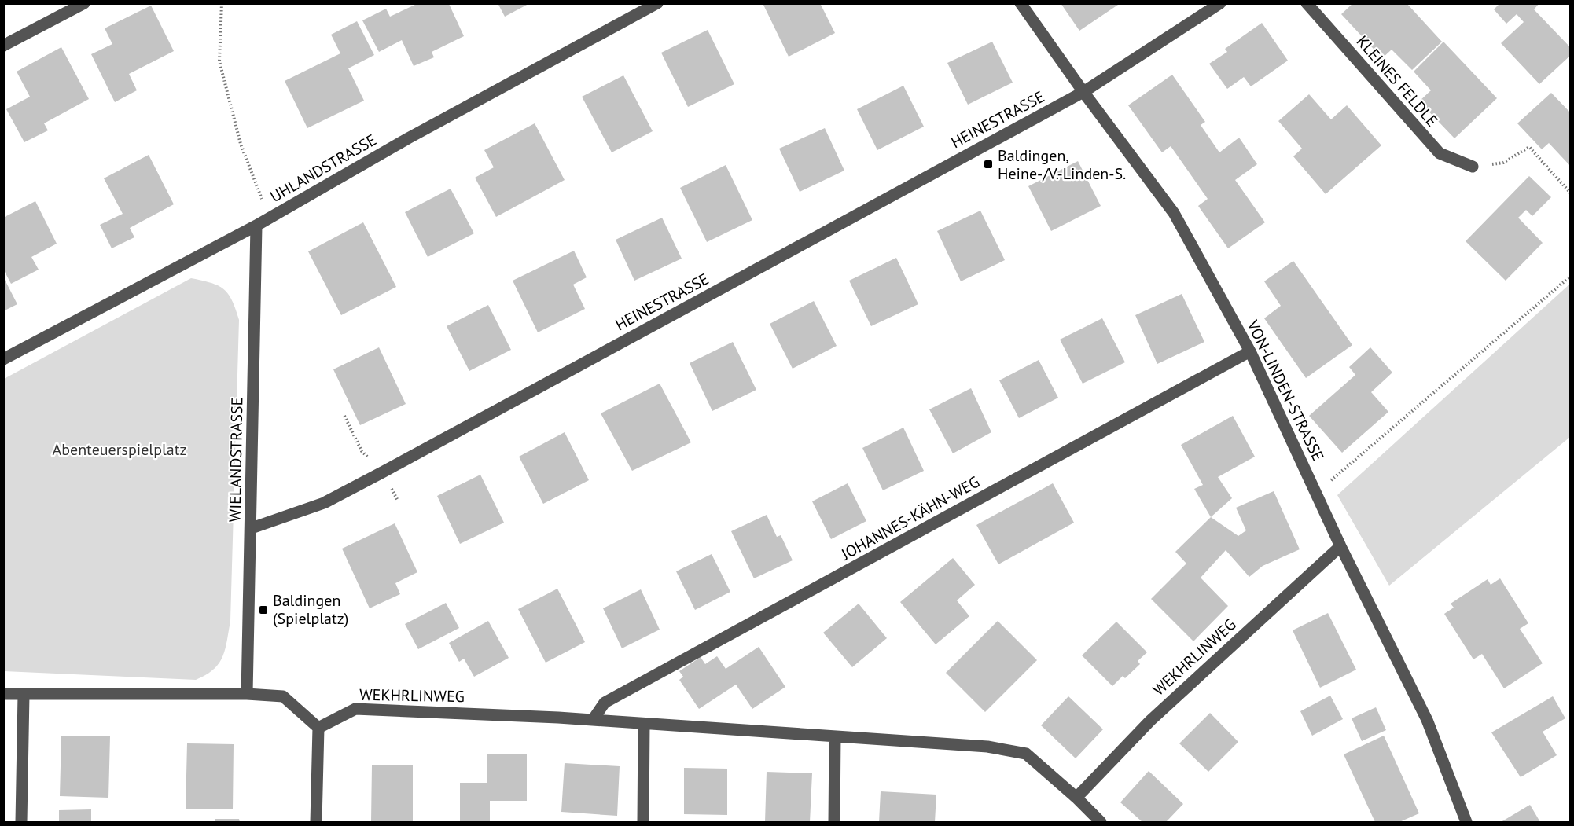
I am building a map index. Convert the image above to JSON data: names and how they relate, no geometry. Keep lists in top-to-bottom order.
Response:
{
  "streets": {
    "street": [
      "KLEINES FELDLE",
      "HEINESTRASSE",
      "UHLANDSTRASSE",
      "VON-LINDEN-STRASSE",
      "WIELANDSTRASSE",
      "JOHANNES-KÄHN-WEG",
      "WEKHRLINWEG"
    ]
  },
  "crossings": [
    ["HEINESTRASSE", "VON-LINDEN-STRASSE"],
    ["HEINESTRASSE", "WIELANDSTRASSE"],
    ["UHLANDSTRASSE", "WIELANDSTRASSE"],
    ["VON-LINDEN-STRASSE", "JOHANNES-KÄHN-WEG"],
    ["VON-LINDEN-STRASSE", "WEKHRLINWEG"],
    ["JOHANNES-KÄHN-WEG", "WEKHRLINWEG"]
  ],
  "parks": ["Abenteuerspielplatz"],
  "places": {
    "transit": ["Baldingen, Heine-/V.-Linden-S.", "Baldingen (Spielplatz)"]
  }
}
